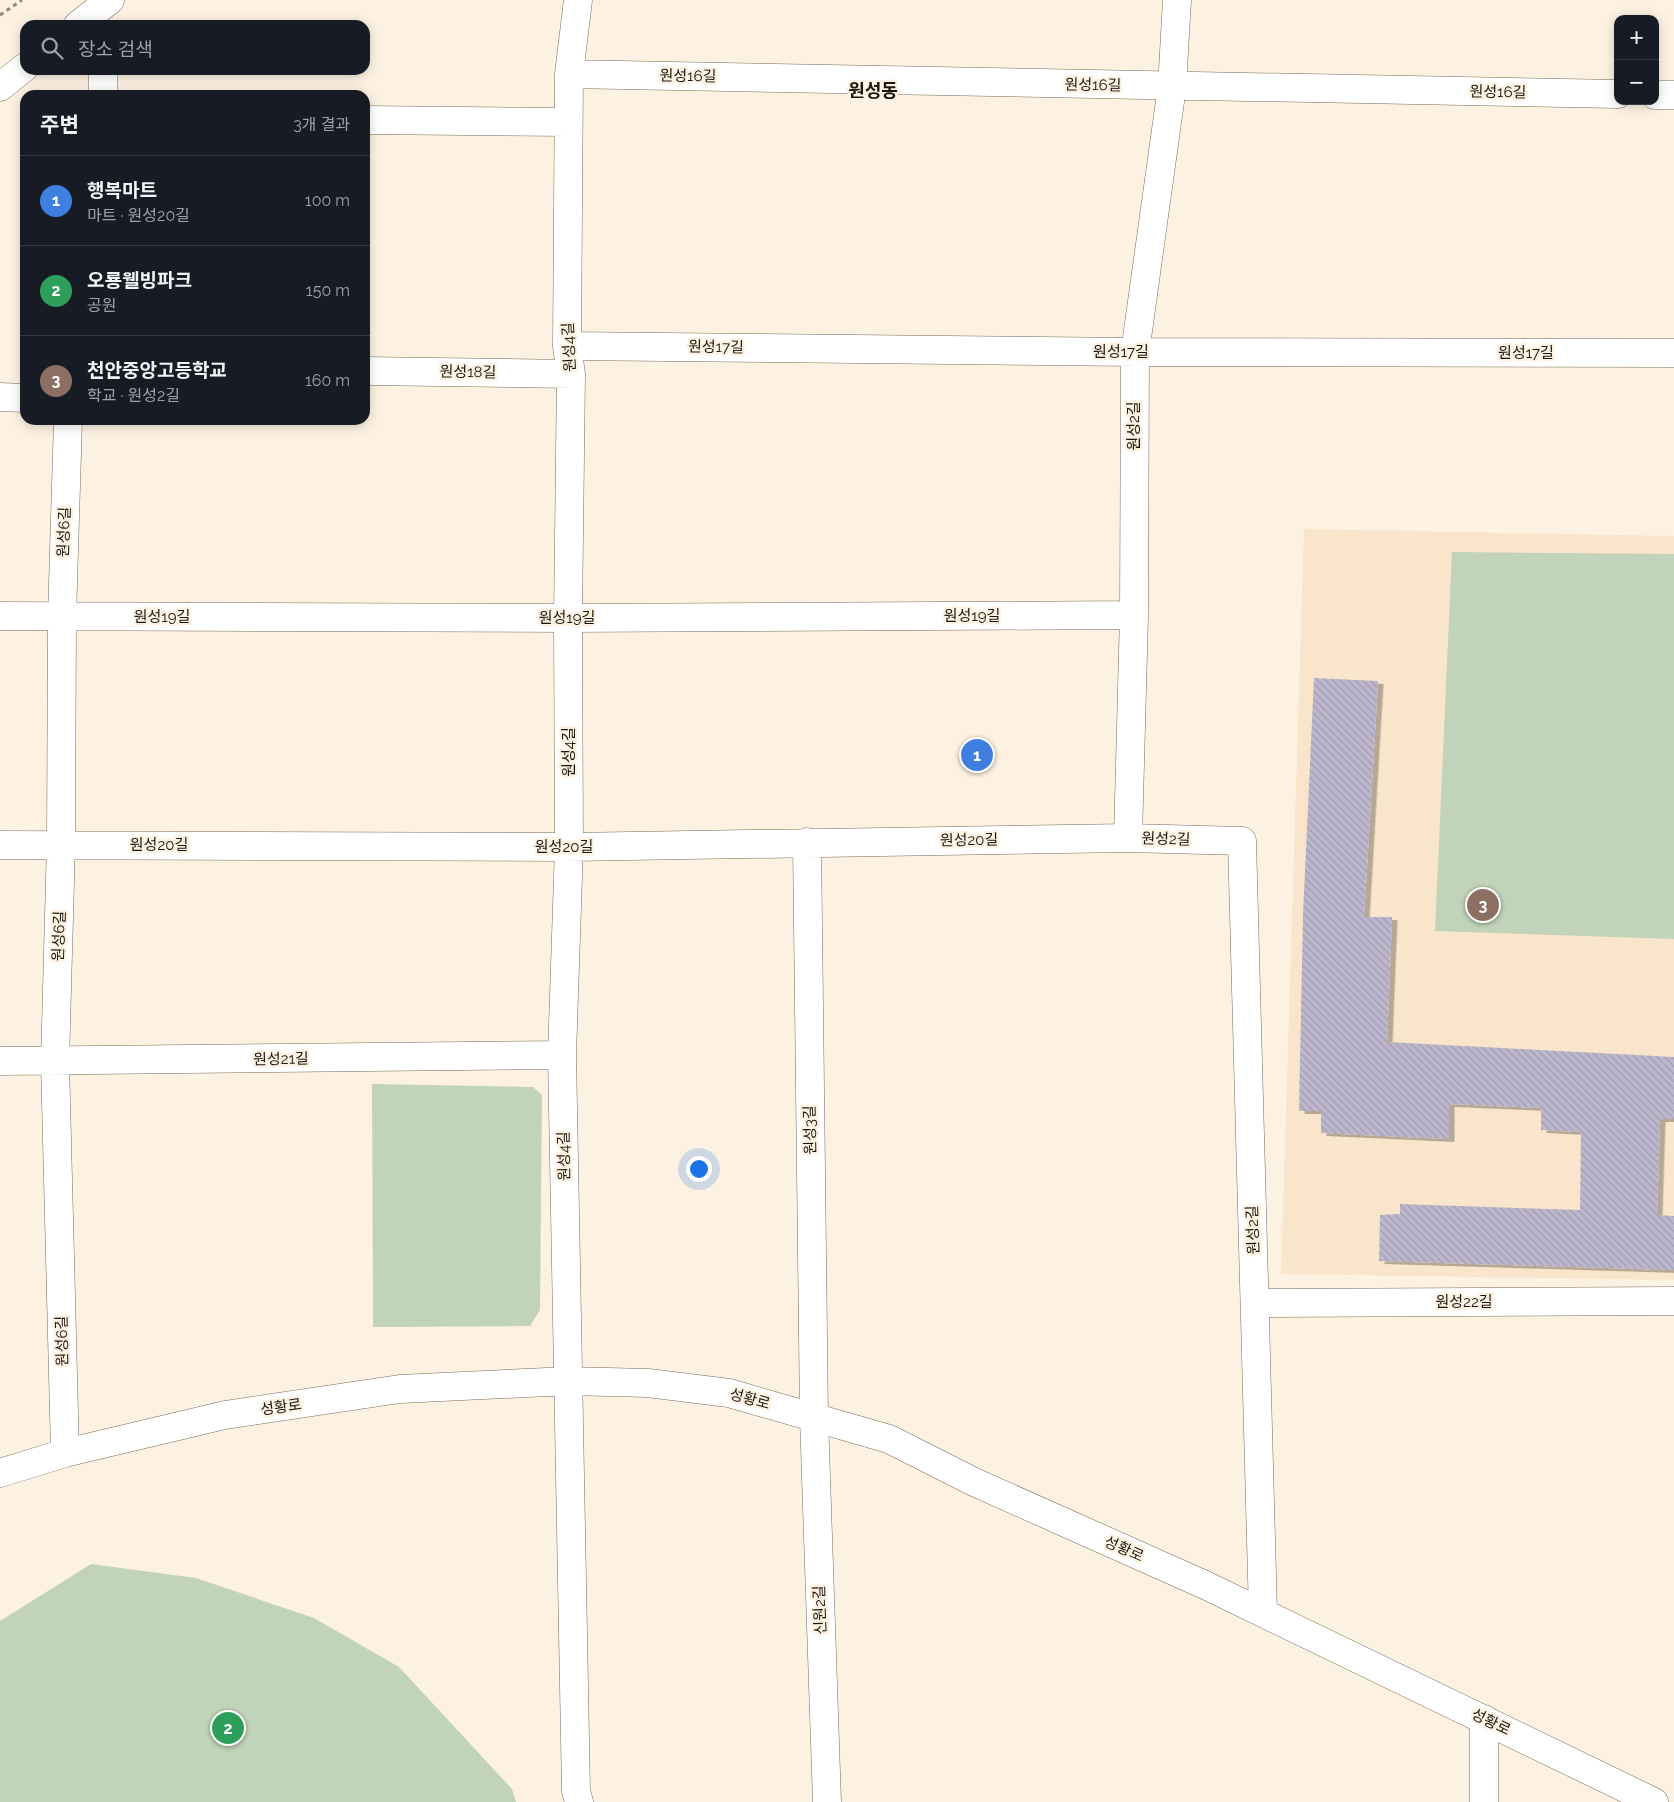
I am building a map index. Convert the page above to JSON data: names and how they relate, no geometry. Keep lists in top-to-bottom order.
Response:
{
  "streets": {
    "street": [
      "원성16길",
      "원성4길",
      "원성17길",
      "원성18길",
      "원성2길",
      "원성6길",
      "원성19길",
      "원성20길",
      "원성21길",
      "원성3길",
      "원성22길",
      "성황로",
      "신원2길"
    ]
  },
  "crossings": [
    ["원성16길", "원성4길"],
    ["원성16길", "원성2길"],
    ["원성4길", "원성17길"],
    ["원성4길", "원성18길"],
    ["원성4길", "원성19길"],
    ["원성4길", "원성20길"],
    ["원성4길", "원성21길"],
    ["원성4길", "성황로"],
    ["원성17길", "원성2길"],
    ["원성2길", "원성19길"],
    ["원성2길", "원성20길"],
    ["원성2길", "원성22길"],
    ["원성2길", "성황로"],
    ["원성6길", "원성19길"],
    ["원성6길", "원성20길"],
    ["원성6길", "원성21길"],
    ["원성6길", "성황로"],
    ["원성20길", "원성3길"],
    ["원성3길", "성황로"],
    ["원성3길", "신원2길"],
    ["성황로", "신원2길"]
  ],
  "districts": ["원성동"],
  "page": {
    "map_buttons": ["+", "−"],
    "search": "장소 검색",
    "heading": ["주변", "3개 결과"],
    "list": [
      {
        "mark": "1",
        "name": "행복마트",
        "note": "마트 · 원성20길",
        "value": "100 m"
      },
      {
        "mark": "2",
        "name": "오룡웰빙파크",
        "note": "공원",
        "value": "150 m"
      },
      {
        "mark": "3",
        "name": "천안중앙고등학교",
        "note": "학교 · 원성2길",
        "value": "160 m"
      }
    ],
    "pins": ["1", "3", "2"]
  }
}
